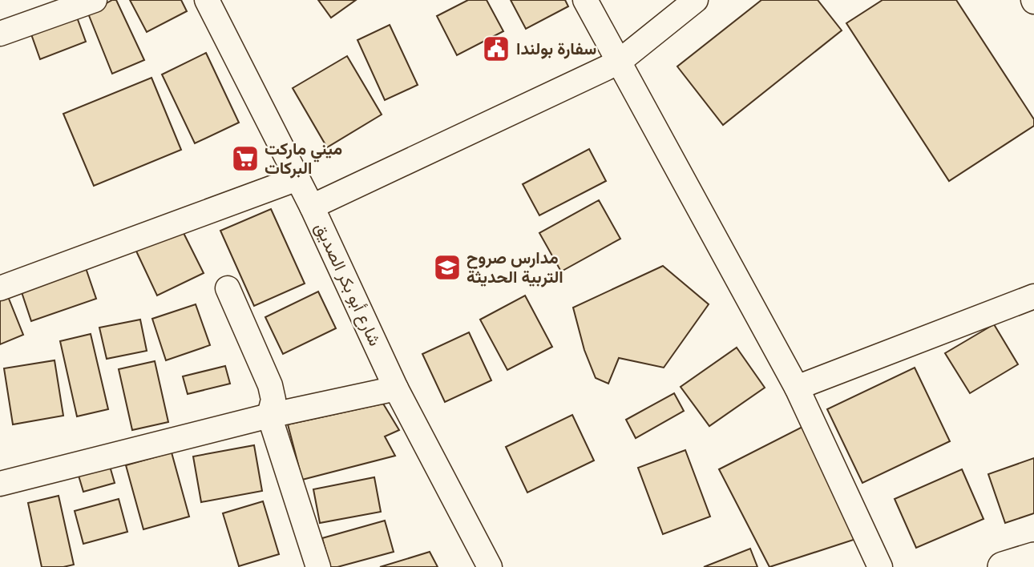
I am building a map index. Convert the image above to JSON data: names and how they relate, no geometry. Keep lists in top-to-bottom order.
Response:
{
  "streets": {
    "street": ["شارع أبو بكر الصديق"]
  },
  "places": {
    "public building": ["سفارة بولندا"],
    "supermarket": ["ميني ماركت البركات"],
    "school or university": ["مدارس صروح التربية الحديثة"]
  }
}
